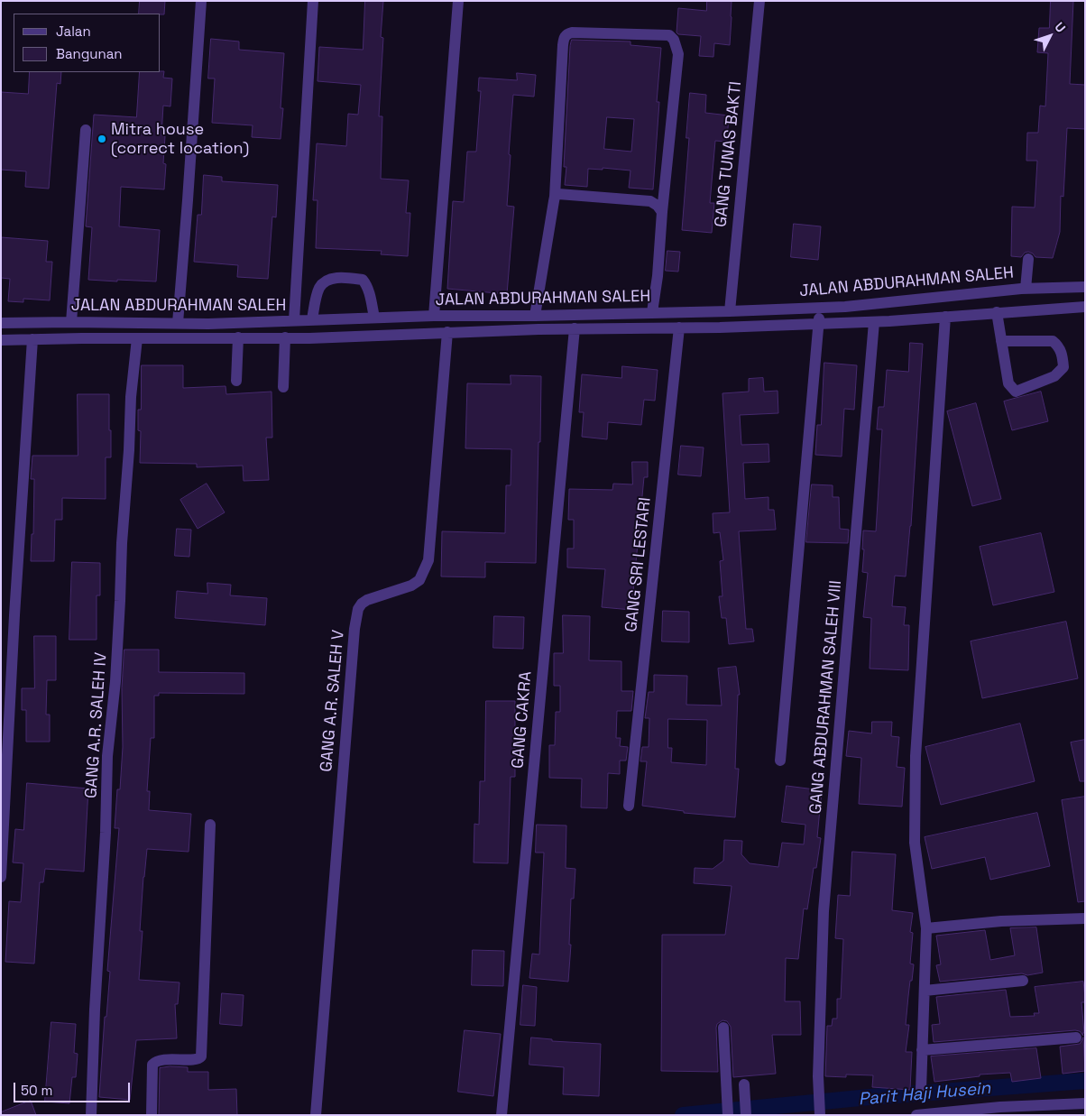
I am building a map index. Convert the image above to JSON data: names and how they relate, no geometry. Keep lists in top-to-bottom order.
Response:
{
  "streets": {
    "street": [
      "GANG TUNAS BAKTI",
      "JALAN ABDURAHMAN SALEH",
      "GANG SRI LESTARI",
      "GANG ABDURAHMAN SALEH VIII",
      "GANG A.R. SALEH V",
      "GANG CAKRA",
      "GANG A.R. SALEH IV"
    ]
  },
  "crossings": [
    ["GANG TUNAS BAKTI", "JALAN ABDURAHMAN SALEH"],
    ["JALAN ABDURAHMAN SALEH", "GANG SRI LESTARI"],
    ["JALAN ABDURAHMAN SALEH", "GANG ABDURAHMAN SALEH VIII"],
    ["JALAN ABDURAHMAN SALEH", "GANG A.R. SALEH V"],
    ["JALAN ABDURAHMAN SALEH", "GANG CAKRA"],
    ["JALAN ABDURAHMAN SALEH", "GANG A.R. SALEH IV"]
  ],
  "water": ["Parit Haji Husein"],
  "places": ["Mitra house (correct location)"],
  "legend": ["Jalan", "Bangunan"],
  "scale_bar": "50 m",
  "north": "top right"
}
